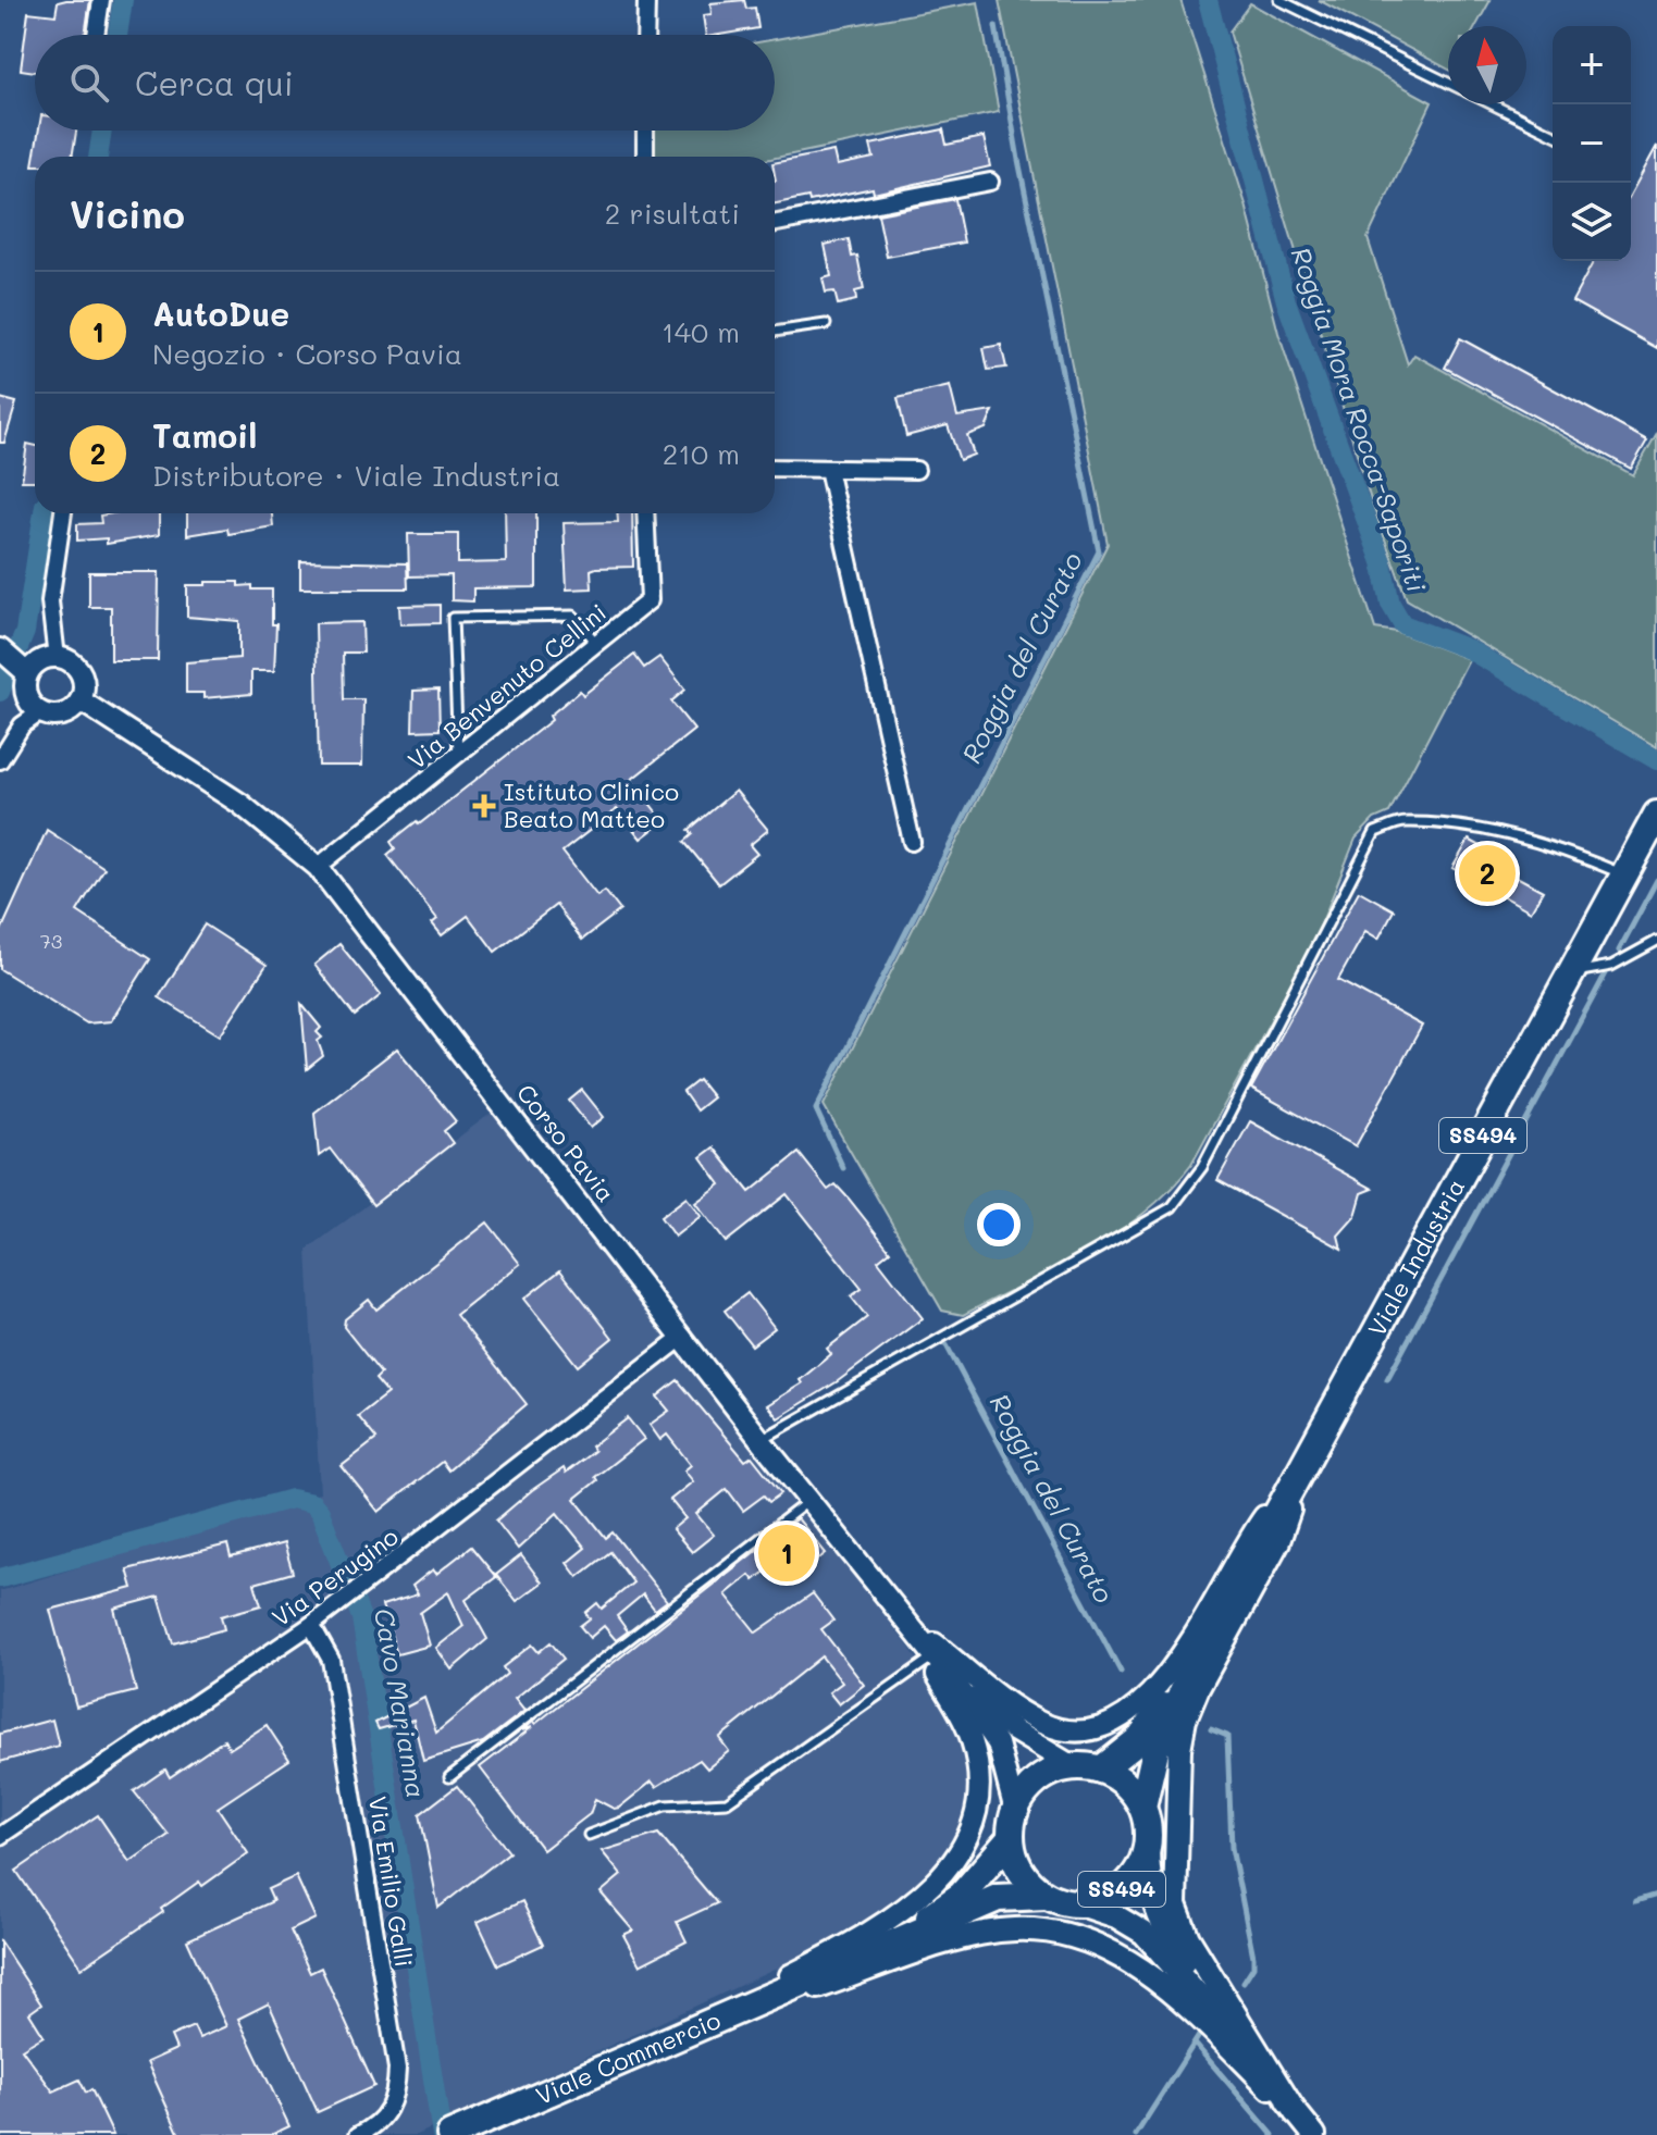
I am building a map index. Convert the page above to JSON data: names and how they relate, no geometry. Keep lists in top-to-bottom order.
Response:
{
  "streets": {
    "main road": ["SS494", "Viale Industria", "Viale Commercio"],
    "street": [
      "Via Benvenuto Cellini",
      "Corso Pavia",
      "Via Perugino",
      "Via Emilio Galli"
    ]
  },
  "crossings": [
    ["Via Benvenuto Cellini", "Corso Pavia"],
    ["SS494", "Viale Industria"],
    ["SS494", "Viale Commercio"],
    ["Corso Pavia", "Via Perugino"],
    ["Viale Industria", "Viale Commercio"],
    ["Via Perugino", "Via Emilio Galli"]
  ],
  "water": ["Roggia Mora Rocca-Saporiti", "Roggia del Curato", "Cavo Marianna"],
  "places": {
    "health": ["Istituto Clinico Beato Matteo"]
  },
  "house_numbers": ["73"],
  "north": "top",
  "page": {
    "map_buttons": ["+", "−"],
    "search": "Cerca qui",
    "heading": ["Vicino", "2 risultati"],
    "list": [
      {
        "mark": "1",
        "name": "AutoDue",
        "note": "Negozio · Corso Pavia",
        "value": "140 m"
      },
      {
        "mark": "2",
        "name": "Tamoil",
        "note": "Distributore · Viale Industria",
        "value": "210 m"
      }
    ],
    "pins": ["2", "1"]
  }
}
